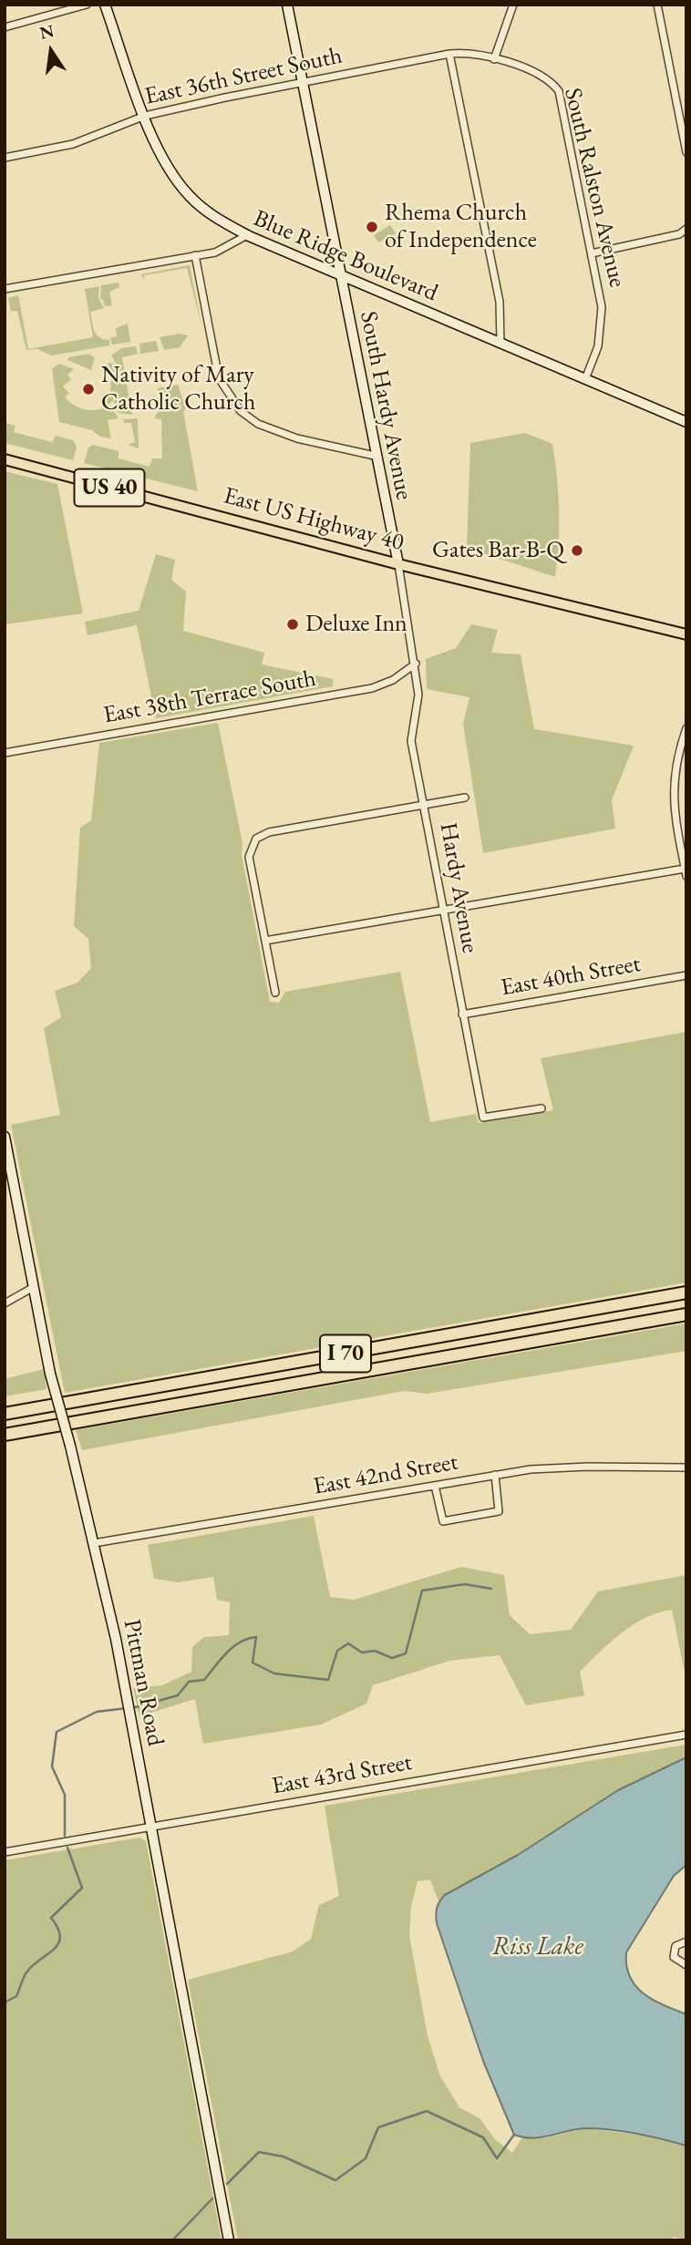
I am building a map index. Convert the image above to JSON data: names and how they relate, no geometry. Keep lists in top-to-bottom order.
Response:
{
  "streets": {
    "highway": ["I 70"],
    "main road": ["US 40", "East US Highway 40"],
    "street": [
      "East 36th Street South",
      "South Ralston Avenue",
      "Blue Ridge Boulevard",
      "South Hardy Avenue",
      "East 38th Terrace South",
      "Hardy Avenue",
      "East 40th Street",
      "East 42nd Street",
      "Pittman Road",
      "East 43rd Street"
    ]
  },
  "crossings": [
    ["East 36th Street South", "South Ralston Avenue"],
    ["East 36th Street South", "Blue Ridge Boulevard"],
    ["East 36th Street South", "South Hardy Avenue"],
    ["South Ralston Avenue", "Blue Ridge Boulevard"],
    ["Blue Ridge Boulevard", "South Hardy Avenue"],
    ["South Hardy Avenue", "East US Highway 40"],
    ["South Hardy Avenue", "East 38th Terrace South"],
    ["South Hardy Avenue", "Hardy Avenue"],
    ["East 38th Terrace South", "Hardy Avenue"],
    ["Hardy Avenue", "East 40th Street"],
    ["East 42nd Street", "Pittman Road"],
    ["Pittman Road", "East 43rd Street"]
  ],
  "water": ["Riss Lake"],
  "places": [
    "Rhema Church of Independence",
    "Nativity of Mary Catholic Church",
    "Gates Bar-B-Q",
    "Deluxe Inn"
  ],
  "north": "top"
}
